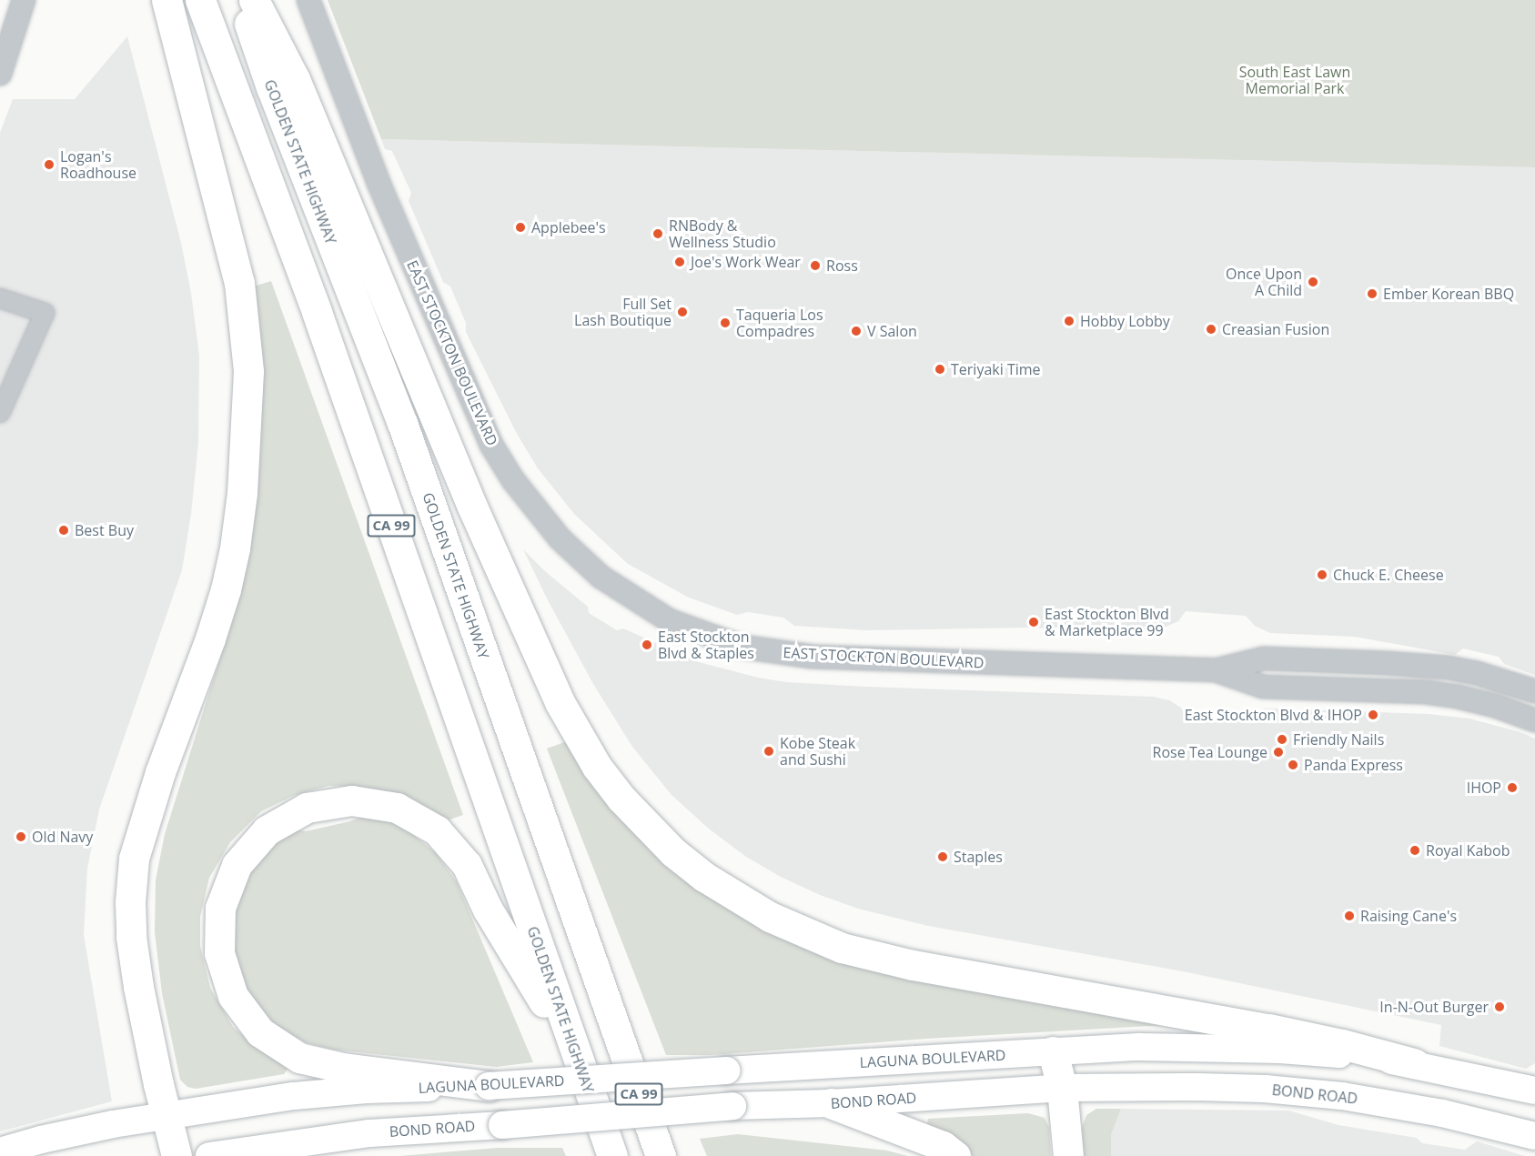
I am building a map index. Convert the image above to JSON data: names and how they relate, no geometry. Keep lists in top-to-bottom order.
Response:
{
  "streets": {
    "highway": ["GOLDEN STATE HIGHWAY", "CA 99"],
    "main road": ["LAGUNA BOULEVARD", "BOND ROAD"],
    "street": ["EAST STOCKTON BOULEVARD"]
  },
  "parks": ["South East Lawn Memorial Park"],
  "places": [
    "Logan's Roadhouse",
    "Applebee's",
    "RNBody & Wellness Studio",
    "Joe's Work Wear",
    "Ross",
    "Once Upon A Child",
    "Ember Korean BBQ",
    "Full Set Lash Boutique",
    "Hobby Lobby",
    "Taqueria Los Compadres",
    "Creasian Fusion",
    "V Salon",
    "Teriyaki Time",
    "Best Buy",
    "Chuck E. Cheese",
    "East Stockton Blvd & Marketplace 99",
    "East Stockton Blvd & Staples",
    "East Stockton Blvd & IHOP",
    "Friendly Nails",
    "Kobe Steak and Sushi",
    "Rose Tea Lounge",
    "Panda Express",
    "IHOP",
    "Old Navy",
    "Royal Kabob",
    "Staples",
    "Raising Cane's",
    "In-N-Out Burger"
  ]
}
